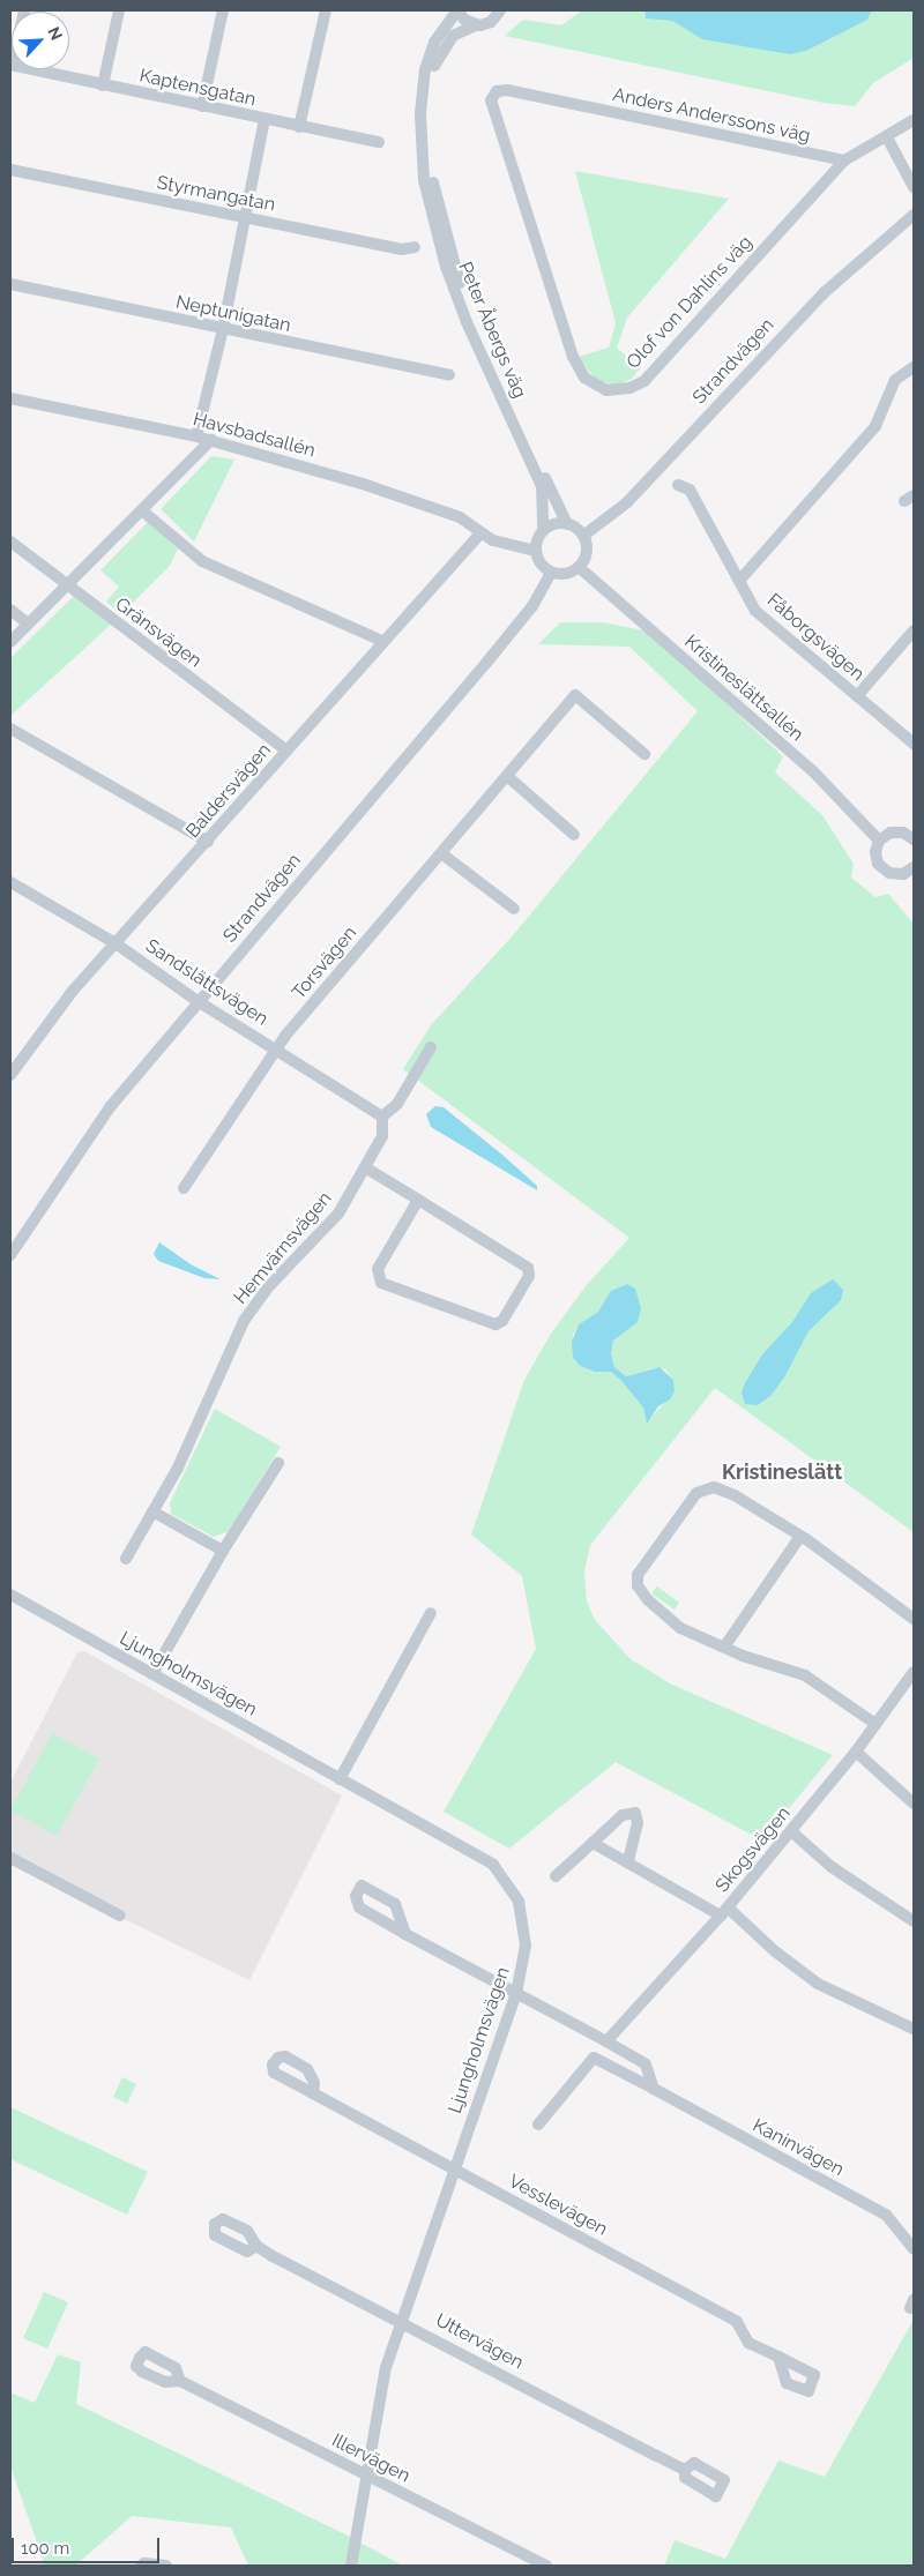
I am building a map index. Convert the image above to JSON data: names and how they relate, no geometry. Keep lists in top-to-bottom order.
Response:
{
  "streets": {
    "street": [
      "Kaptensgatan",
      "Anders Anderssons väg",
      "Styrmangatan",
      "Olof von Dahlins väg",
      "Neptunigatan",
      "Peter Åbergs väg",
      "Strandvägen",
      "Havsbadsallén",
      "Gränsvägen",
      "Fåborgsvägen",
      "Kristineslättsallén",
      "Baldersvägen",
      "Torsvägen",
      "Sandslättsvägen",
      "Hemvärnsvägen",
      "Ljungholmsvägen",
      "Skogsvägen",
      "Kaninvägen",
      "Vesslevägen",
      "Uttervägen",
      "Illervägen"
    ]
  },
  "crossings": [
    ["Anders Anderssons väg", "Olof von Dahlins väg"],
    ["Peter Åbergs väg", "Strandvägen"],
    ["Peter Åbergs väg", "Kristineslättsallén"],
    ["Strandvägen", "Kristineslättsallén"],
    ["Strandvägen", "Sandslättsvägen"],
    ["Havsbadsallén", "Baldersvägen"],
    ["Gränsvägen", "Baldersvägen"],
    ["Baldersvägen", "Sandslättsvägen"],
    ["Torsvägen", "Sandslättsvägen"],
    ["Sandslättsvägen", "Hemvärnsvägen"],
    ["Ljungholmsvägen", "Vesslevägen"],
    ["Ljungholmsvägen", "Uttervägen"],
    ["Ljungholmsvägen", "Illervägen"]
  ],
  "districts": ["Kristineslätt"],
  "scale_bar": "100 m",
  "north": "top right"
}
